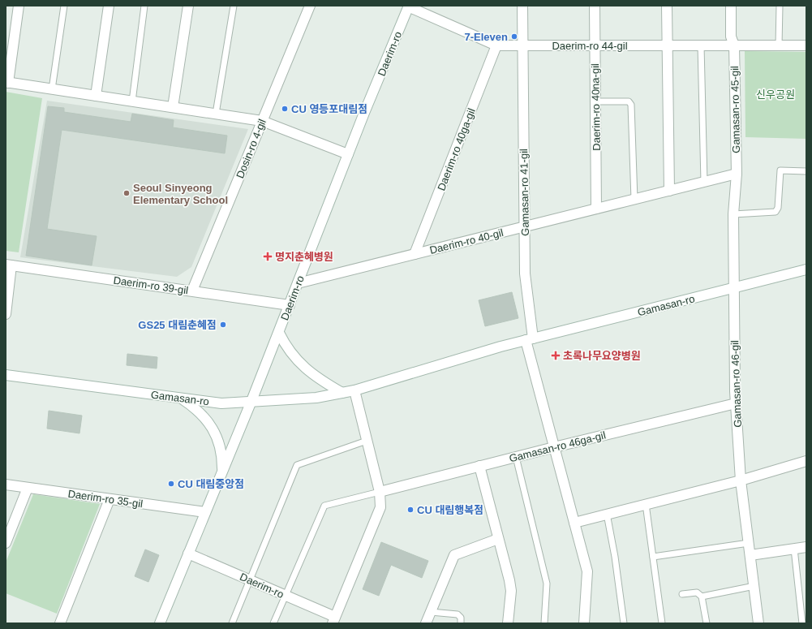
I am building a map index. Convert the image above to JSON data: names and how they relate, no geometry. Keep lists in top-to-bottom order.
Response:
{
  "streets": {
    "street": [
      "Daerim-ro 44-gil",
      "Daerim-ro",
      "Daerim-ro 40na-gil",
      "Gamasan-ro 45-gil",
      "Dosin-ro 4-gil",
      "Daerim-ro 40ga-gil",
      "Gamasan-ro 41-gil",
      "Daerim-ro 40-gil",
      "Daerim-ro 39-gil",
      "Gamasan-ro",
      "Gamasan-ro 46-gil",
      "Gamasan-ro 46ga-gil",
      "Daerim-ro 35-gil"
    ]
  },
  "crossings": [
    ["Daerim-ro 44-gil", "Daerim-ro"],
    ["Daerim-ro 44-gil", "Daerim-ro 40na-gil"],
    ["Daerim-ro 44-gil", "Gamasan-ro 45-gil"],
    ["Daerim-ro 44-gil", "Daerim-ro 40ga-gil"],
    ["Daerim-ro 44-gil", "Gamasan-ro 41-gil"],
    ["Daerim-ro", "Daerim-ro 40-gil"],
    ["Daerim-ro", "Daerim-ro 39-gil"],
    ["Daerim-ro", "Gamasan-ro"],
    ["Daerim-ro", "Daerim-ro 35-gil"],
    ["Daerim-ro 40na-gil", "Daerim-ro 40-gil"],
    ["Gamasan-ro 45-gil", "Daerim-ro 40-gil"],
    ["Gamasan-ro 45-gil", "Gamasan-ro"],
    ["Gamasan-ro 45-gil", "Gamasan-ro 46-gil"],
    ["Dosin-ro 4-gil", "Daerim-ro 39-gil"],
    ["Daerim-ro 40ga-gil", "Daerim-ro 40-gil"],
    ["Gamasan-ro 41-gil", "Daerim-ro 40-gil"],
    ["Gamasan-ro 41-gil", "Gamasan-ro"],
    ["Gamasan-ro", "Gamasan-ro 46-gil"],
    ["Gamasan-ro 46-gil", "Gamasan-ro 46ga-gil"]
  ],
  "parks": ["신우공원"],
  "places": {
    "other": [
      "7-Eleven",
      "CU 영등포대림점",
      "Seoul Sinyeong Elementary School",
      "GS25 대림춘혜점",
      "CU 대림중앙점",
      "CU 대림행복점"
    ],
    "health": ["명지춘혜병원", "초록나무요양병원"]
  }
}
